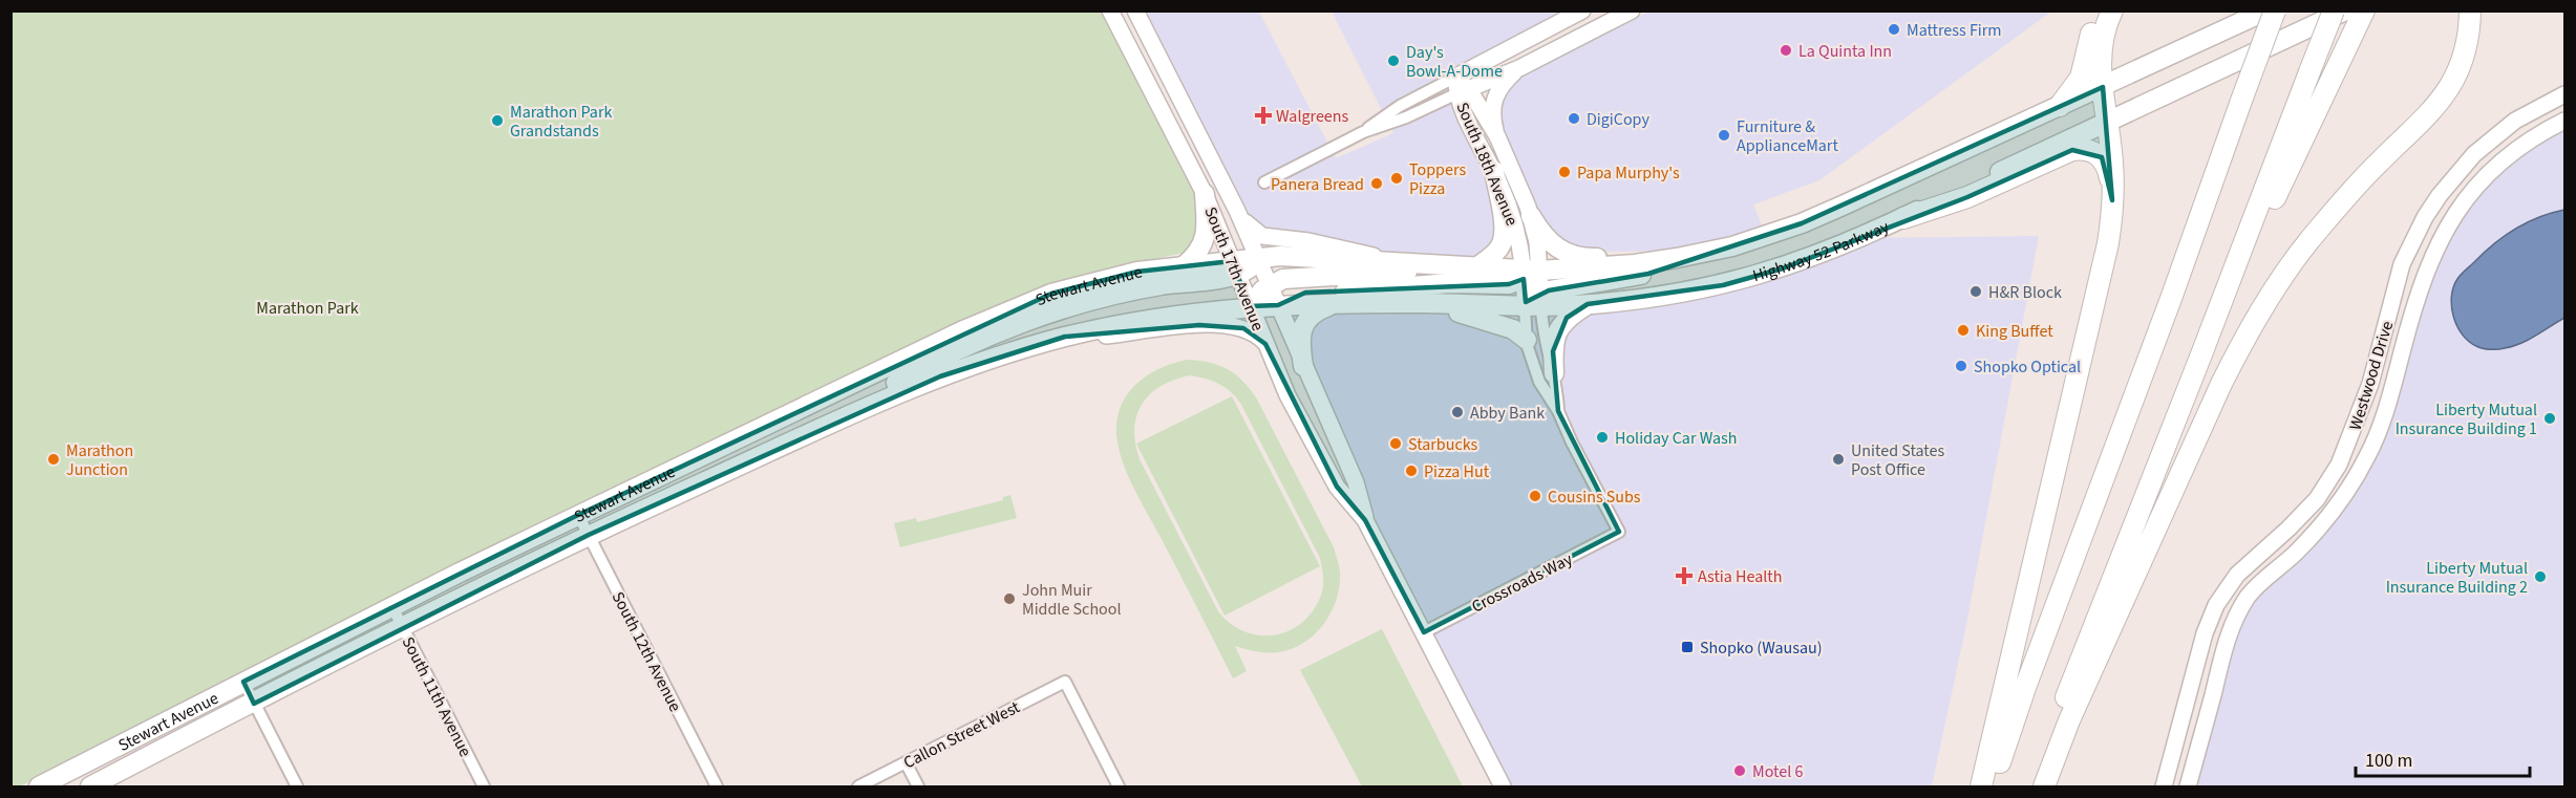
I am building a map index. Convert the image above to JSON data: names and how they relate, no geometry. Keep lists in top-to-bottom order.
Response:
{
  "streets": {
    "main road": ["Highway 52 Parkway", "Stewart Avenue"],
    "street": [
      "South 18th Avenue",
      "South 17th Avenue",
      "Westwood Drive",
      "Crossroads Way",
      "South 12th Avenue",
      "South 11th Avenue",
      "Callon Street West"
    ]
  },
  "crossings": [
    ["South 18th Avenue", "Highway 52 Parkway"],
    ["South 18th Avenue", "Crossroads Way"],
    ["Highway 52 Parkway", "South 17th Avenue"],
    ["Highway 52 Parkway", "Stewart Avenue"],
    ["South 17th Avenue", "Stewart Avenue"],
    ["South 17th Avenue", "Crossroads Way"],
    ["Stewart Avenue", "South 12th Avenue"],
    ["Stewart Avenue", "South 11th Avenue"]
  ],
  "parks": ["Marathon Park"],
  "places": {
    "other": [
      "Mattress Firm",
      "La Quinta Inn",
      "Day's Bowl-A-Dome",
      "DigiCopy",
      "Marathon Park Grandstands",
      "Furniture & ApplianceMart",
      "Papa Murphy's",
      "Toppers Pizza",
      "Panera Bread",
      "H&R Block",
      "King Buffet",
      "Shopko Optical",
      "Abby Bank",
      "Liberty Mutual Insurance Building 1",
      "Holiday Car Wash",
      "Starbucks",
      "Marathon Junction",
      "United States Post Office",
      "Pizza Hut",
      "Cousins Subs",
      "Liberty Mutual Insurance Building 2",
      "John Muir Middle School",
      "Motel 6"
    ],
    "health": ["Walgreens", "Astia Health"],
    "transit": ["Shopko (Wausau)"]
  },
  "scale_bar": "100 m"
}
